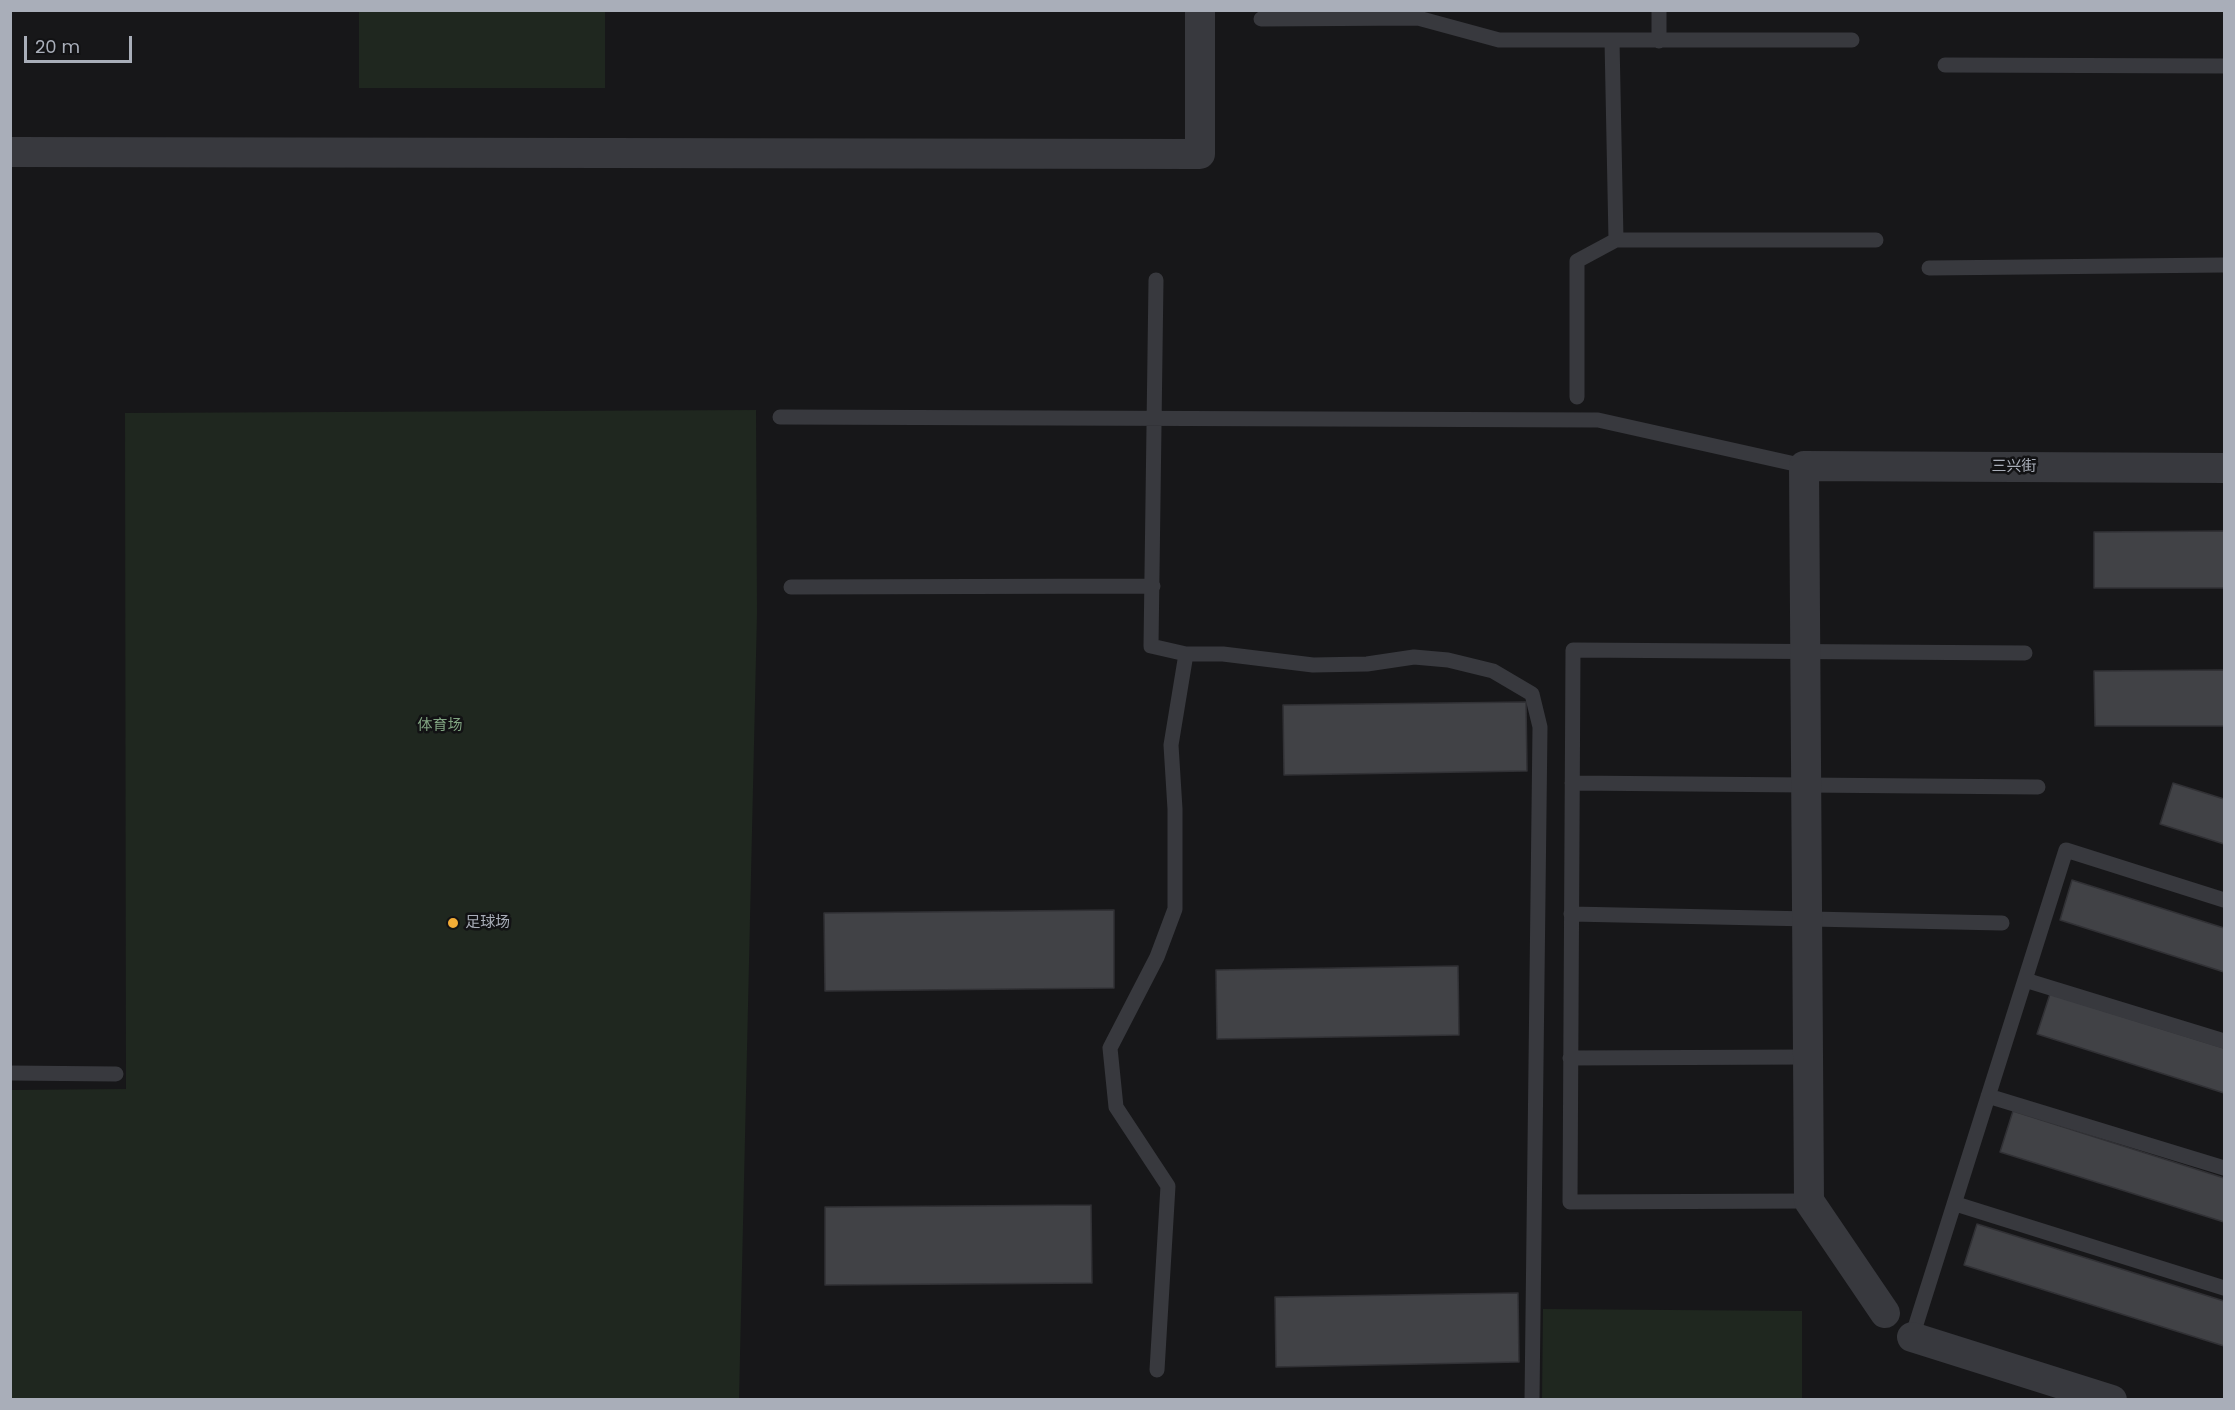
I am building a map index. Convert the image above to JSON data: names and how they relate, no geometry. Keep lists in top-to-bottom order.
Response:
{
  "streets": {
    "street": ["三兴街"]
  },
  "parks": ["体育场"],
  "places": ["足球场"],
  "scale_bar": "20 m"
}
